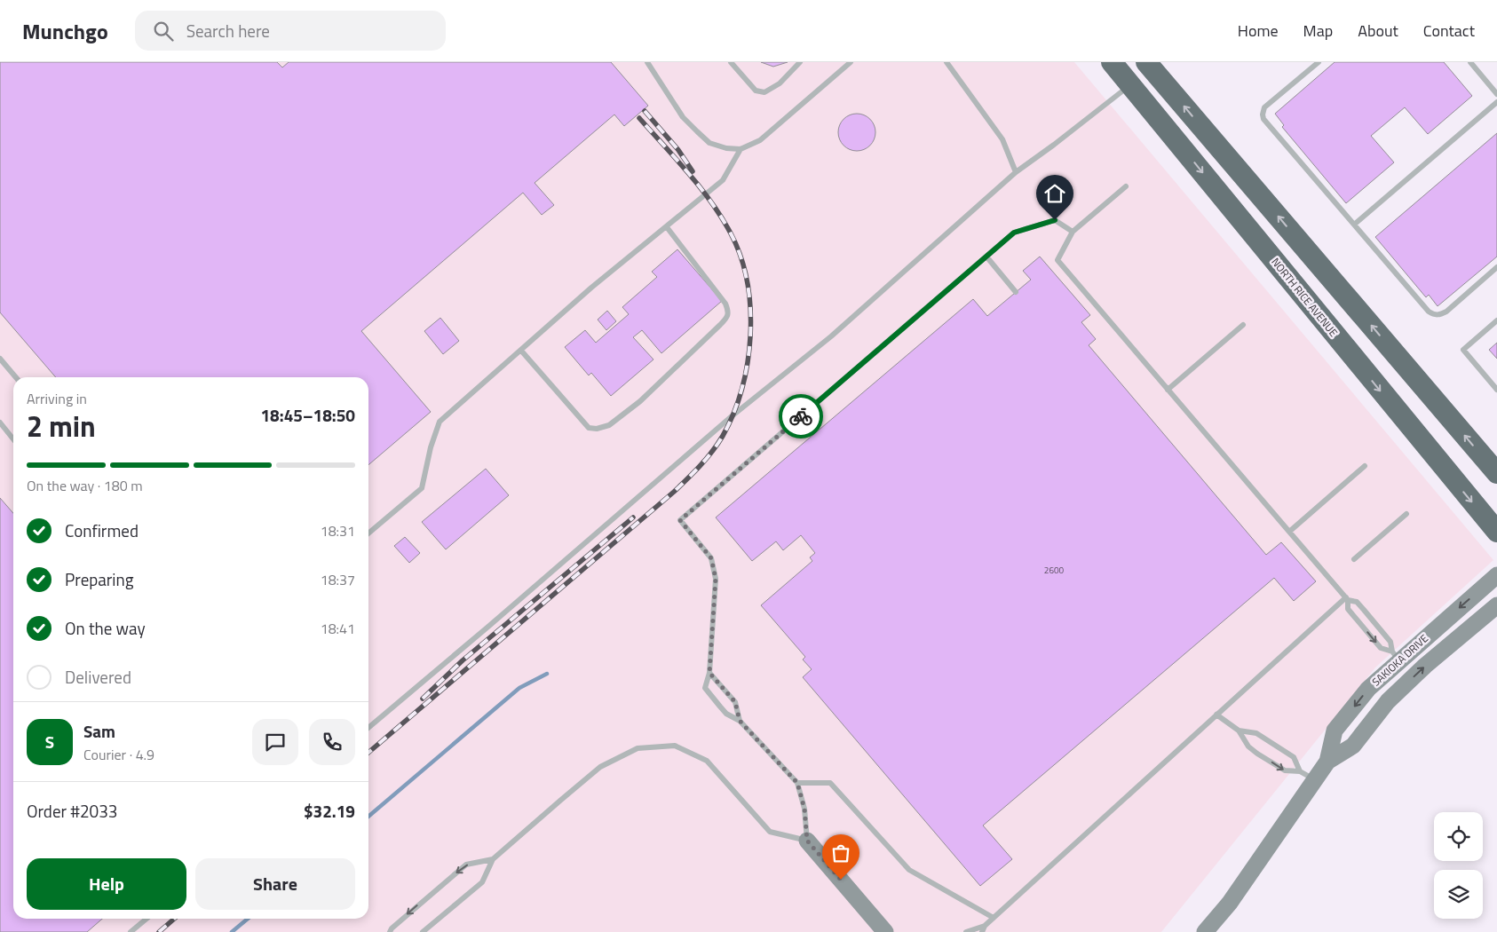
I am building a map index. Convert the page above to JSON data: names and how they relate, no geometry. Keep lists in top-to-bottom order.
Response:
{
  "streets": {
    "highway": ["NORTH RICE AVENUE"],
    "street": ["SAKIOKA DRIVE"]
  },
  "house_numbers": ["2600"],
  "page": {
    "header": "Munchgo",
    "search": "Search here",
    "nav": [
      "Home",
      "Map",
      "About",
      "Contact"
    ],
    "heading": ["2 min", "Arriving in", "18:45–18:50"],
    "panel": [
      "Sam",
      "Courier · 4.9",
      "Order #2033",
      "$32.19"
    ],
    "bar": "On the way · 180 m",
    "list": [
      ["Confirmed", "18:31"],
      ["Preparing", "18:37"],
      ["On the way", "18:41"],
      "Delivered"
    ],
    "round": "S",
    "buttons": ["Help", "Share"]
  }
}
